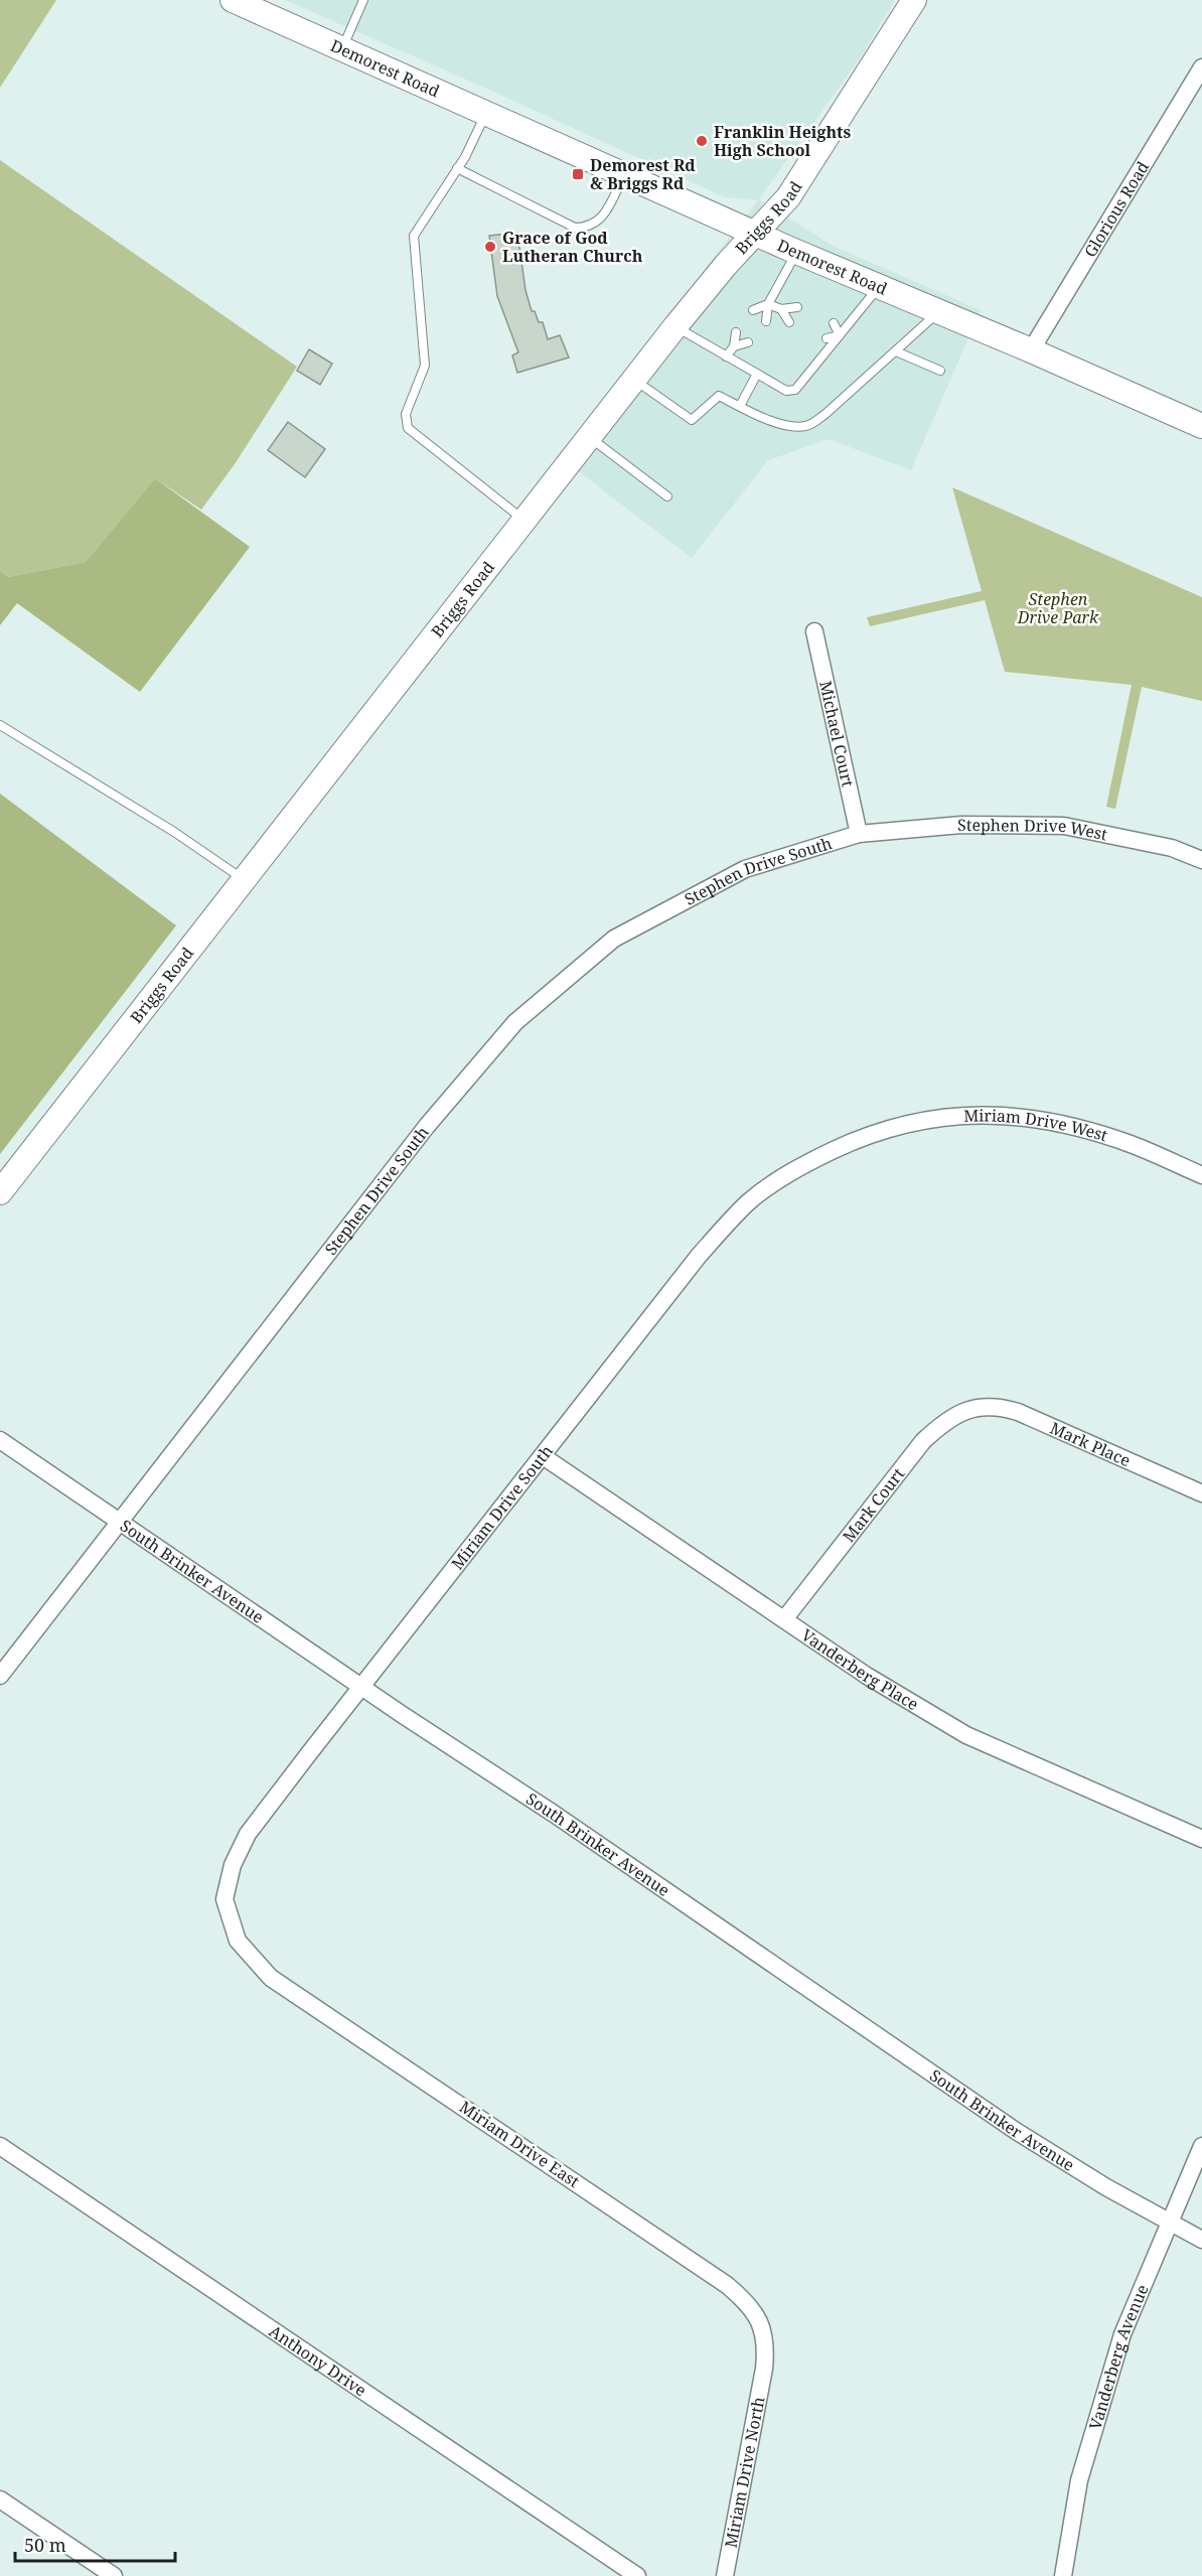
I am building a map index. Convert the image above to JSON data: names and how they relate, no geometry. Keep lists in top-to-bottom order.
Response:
{
  "streets": {
    "street": [
      "Demorest Road",
      "Glorious Road",
      "Briggs Road",
      "Michael Court",
      "Stephen Drive West",
      "Stephen Drive South",
      "Miriam Drive West",
      "Mark Place",
      "Mark Court",
      "Miriam Drive South",
      "South Brinker Avenue",
      "Vanderberg Place",
      "Miriam Drive East",
      "Vanderberg Avenue",
      "Anthony Drive",
      "Miriam Drive North"
    ]
  },
  "crossings": [
    ["Demorest Road", "Glorious Road"],
    ["Demorest Road", "Briggs Road"],
    ["Michael Court", "Stephen Drive West"],
    ["Michael Court", "Stephen Drive South"],
    ["Stephen Drive West", "Stephen Drive South"],
    ["Stephen Drive South", "South Brinker Avenue"],
    ["Miriam Drive West", "Miriam Drive South"],
    ["Mark Place", "Mark Court"],
    ["Mark Court", "Vanderberg Place"],
    ["Miriam Drive South", "South Brinker Avenue"],
    ["Miriam Drive South", "Vanderberg Place"],
    ["Miriam Drive South", "Miriam Drive East"],
    ["South Brinker Avenue", "Vanderberg Avenue"],
    ["Miriam Drive East", "Miriam Drive North"]
  ],
  "parks": ["Stephen Drive Park"],
  "places": {
    "other": ["Franklin Heights High School", "Grace of God Lutheran Church"],
    "transit": ["Demorest Rd & Briggs Rd"]
  },
  "scale_bar": "50 m"
}
